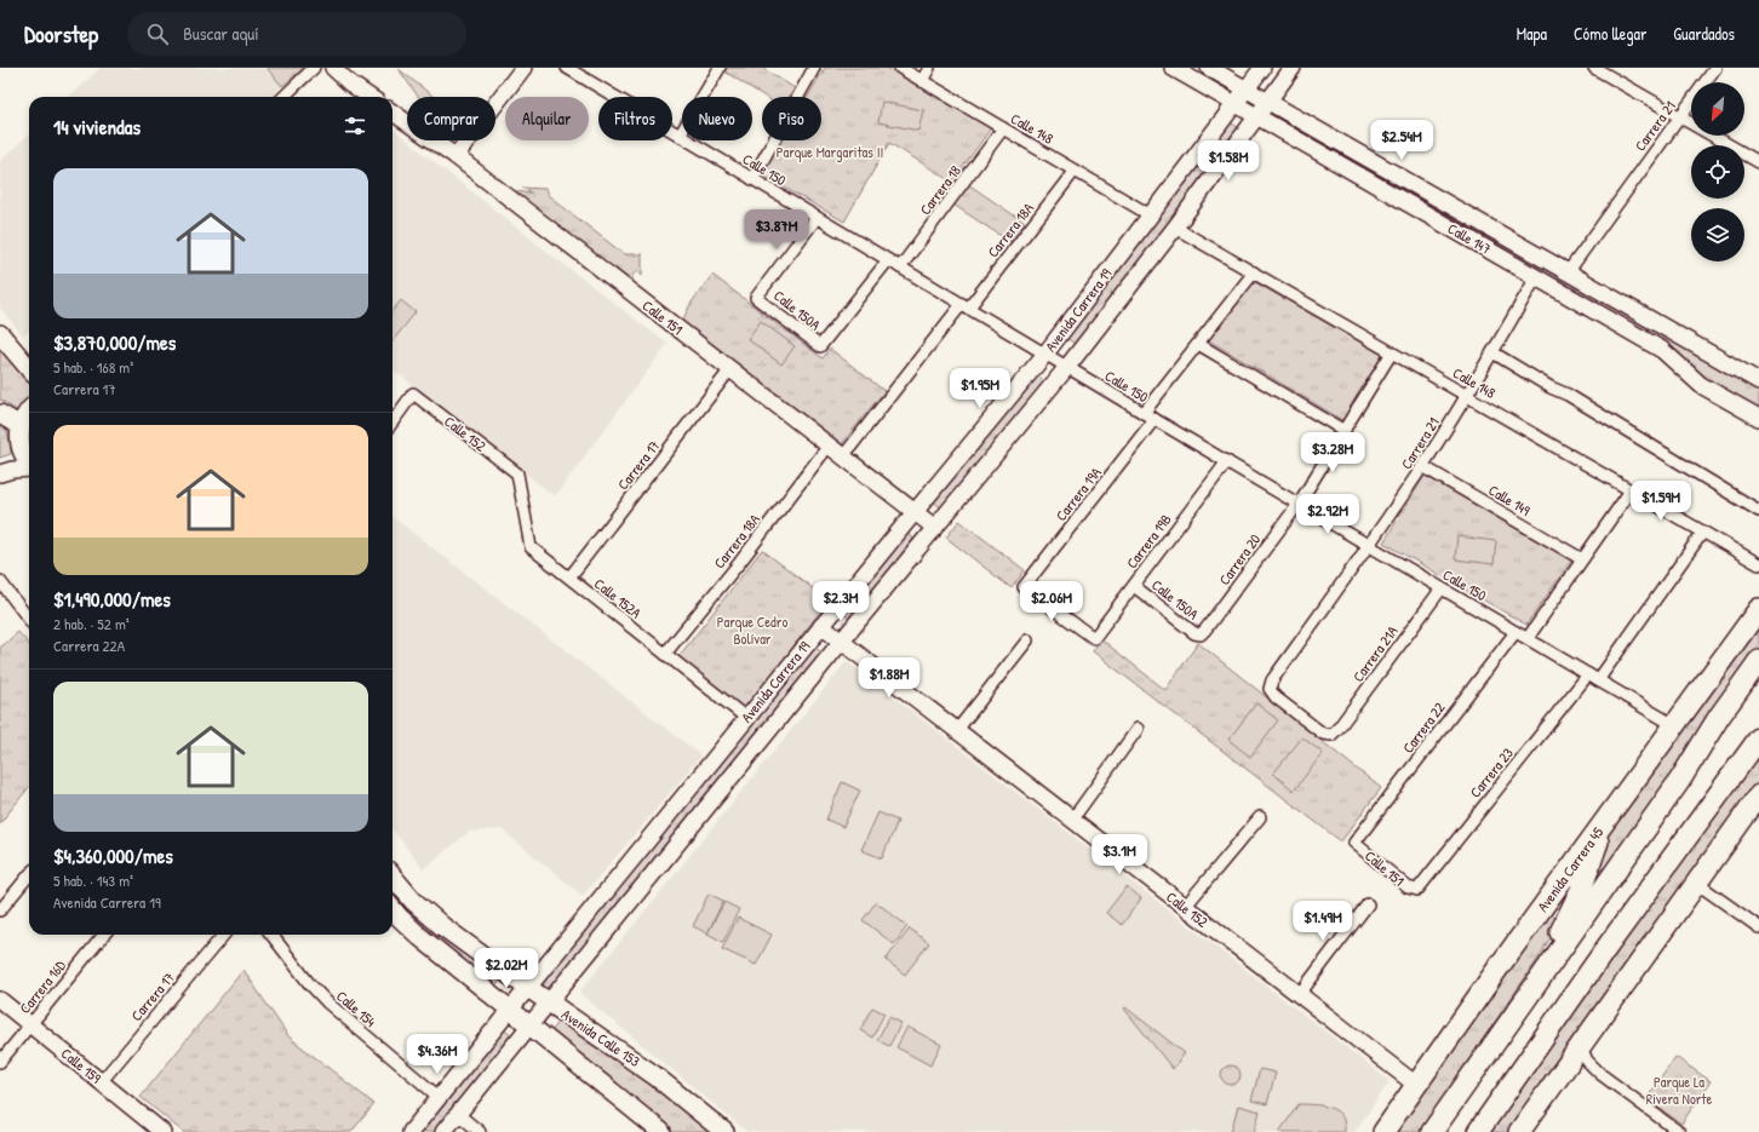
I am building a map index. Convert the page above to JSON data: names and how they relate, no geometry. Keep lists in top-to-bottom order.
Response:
{
  "streets": {
    "highway": ["Avenida Carrera 45"],
    "main road": [
      "Calle 147",
      "Avenida Carrera 19",
      "Calle 151",
      "Calle 152",
      "Avenida Calle 153",
      "Calle 159"
    ],
    "street": [
      "Carrera 21",
      "Calle 148",
      "Calle 150",
      "Carrera 18",
      "Carrera 18A",
      "Calle 150A",
      "Carrera 17",
      "Carrera 19A",
      "Calle 149",
      "Carrera 19B",
      "Carrera 20",
      "Calle 152A",
      "Carrera 21A",
      "Carrera 22",
      "Carrera 23",
      "Carrera 16D",
      "Calle 154"
    ]
  },
  "crossings": [
    ["Carrera 21", "Calle 148"],
    ["Carrera 21", "Calle 150"],
    ["Carrera 21", "Calle 147"],
    ["Carrera 21", "Calle 149"],
    ["Carrera 21", "Carrera 21A"],
    ["Calle 148", "Carrera 18"],
    ["Calle 148", "Carrera 18A"],
    ["Calle 148", "Avenida Carrera 19"],
    ["Calle 148", "Carrera 20"],
    ["Calle 148", "Carrera 23"],
    ["Calle 150", "Carrera 18"],
    ["Calle 150", "Carrera 18A"],
    ["Calle 150", "Calle 150A"],
    ["Calle 150", "Avenida Carrera 19"],
    ["Calle 150", "Carrera 19A"],
    ["Calle 150", "Carrera 19B"],
    ["Calle 150", "Carrera 20"],
    ["Calle 150", "Carrera 21A"],
    ["Calle 150", "Carrera 22"],
    ["Calle 150", "Carrera 23"],
    ["Calle 150", "Avenida Carrera 45"],
    ["Carrera 18A", "Calle 151"],
    ["Carrera 18A", "Calle 152A"],
    ["Calle 147", "Avenida Carrera 19"],
    ["Calle 150A", "Carrera 19B"],
    ["Calle 150A", "Carrera 20"],
    ["Avenida Carrera 19", "Calle 151"],
    ["Avenida Carrera 19", "Calle 152"],
    ["Avenida Carrera 19", "Calle 152A"],
    ["Avenida Carrera 19", "Calle 154"],
    ["Avenida Carrera 19", "Avenida Calle 153"],
    ["Calle 151", "Carrera 17"],
    ["Calle 151", "Carrera 22"],
    ["Calle 151", "Carrera 23"],
    ["Calle 152", "Calle 152A"],
    ["Calle 152", "Avenida Carrera 45"],
    ["Carrera 17", "Calle 152A"],
    ["Carrera 17", "Calle 159"],
    ["Carrera 19A", "Carrera 19B"],
    ["Carrera 16D", "Calle 159"]
  ],
  "parks": ["Parque Margaritas II", "Parque Cedro Bolívar", "Parque La Rivera Norte"],
  "north": "bottom left",
  "page": {
    "header": "Doorstep",
    "search": "Buscar aquí",
    "nav": ["Mapa", "Cómo llegar", "Guardados"],
    "chip": [
      "Comprar",
      "Alquilar",
      "Filtros",
      "Nuevo",
      "Piso"
    ],
    "heading": "14 viviendas",
    "price": [
      "$2.54M",
      "$1.58M",
      "$3.87M",
      "$1.95M",
      "$3.28M",
      "$1.59M",
      "$2.92M",
      "$2.3M",
      "$2.06M",
      "$1.88M",
      "$3.1M",
      "$1.49M",
      "$2.02M",
      "$4.36M"
    ],
    "list": [
      {
        "name": "$3,870,000/mes",
        "note": "5 hab. · 168 m² · Carrera 17"
      },
      {
        "name": "$1,490,000/mes",
        "note": "2 hab. · 52 m² · Carrera 22A"
      },
      {
        "name": "$4,360,000/mes",
        "note": "5 hab. · 143 m² · Avenida Carrera 19"
      }
    ]
  }
}
